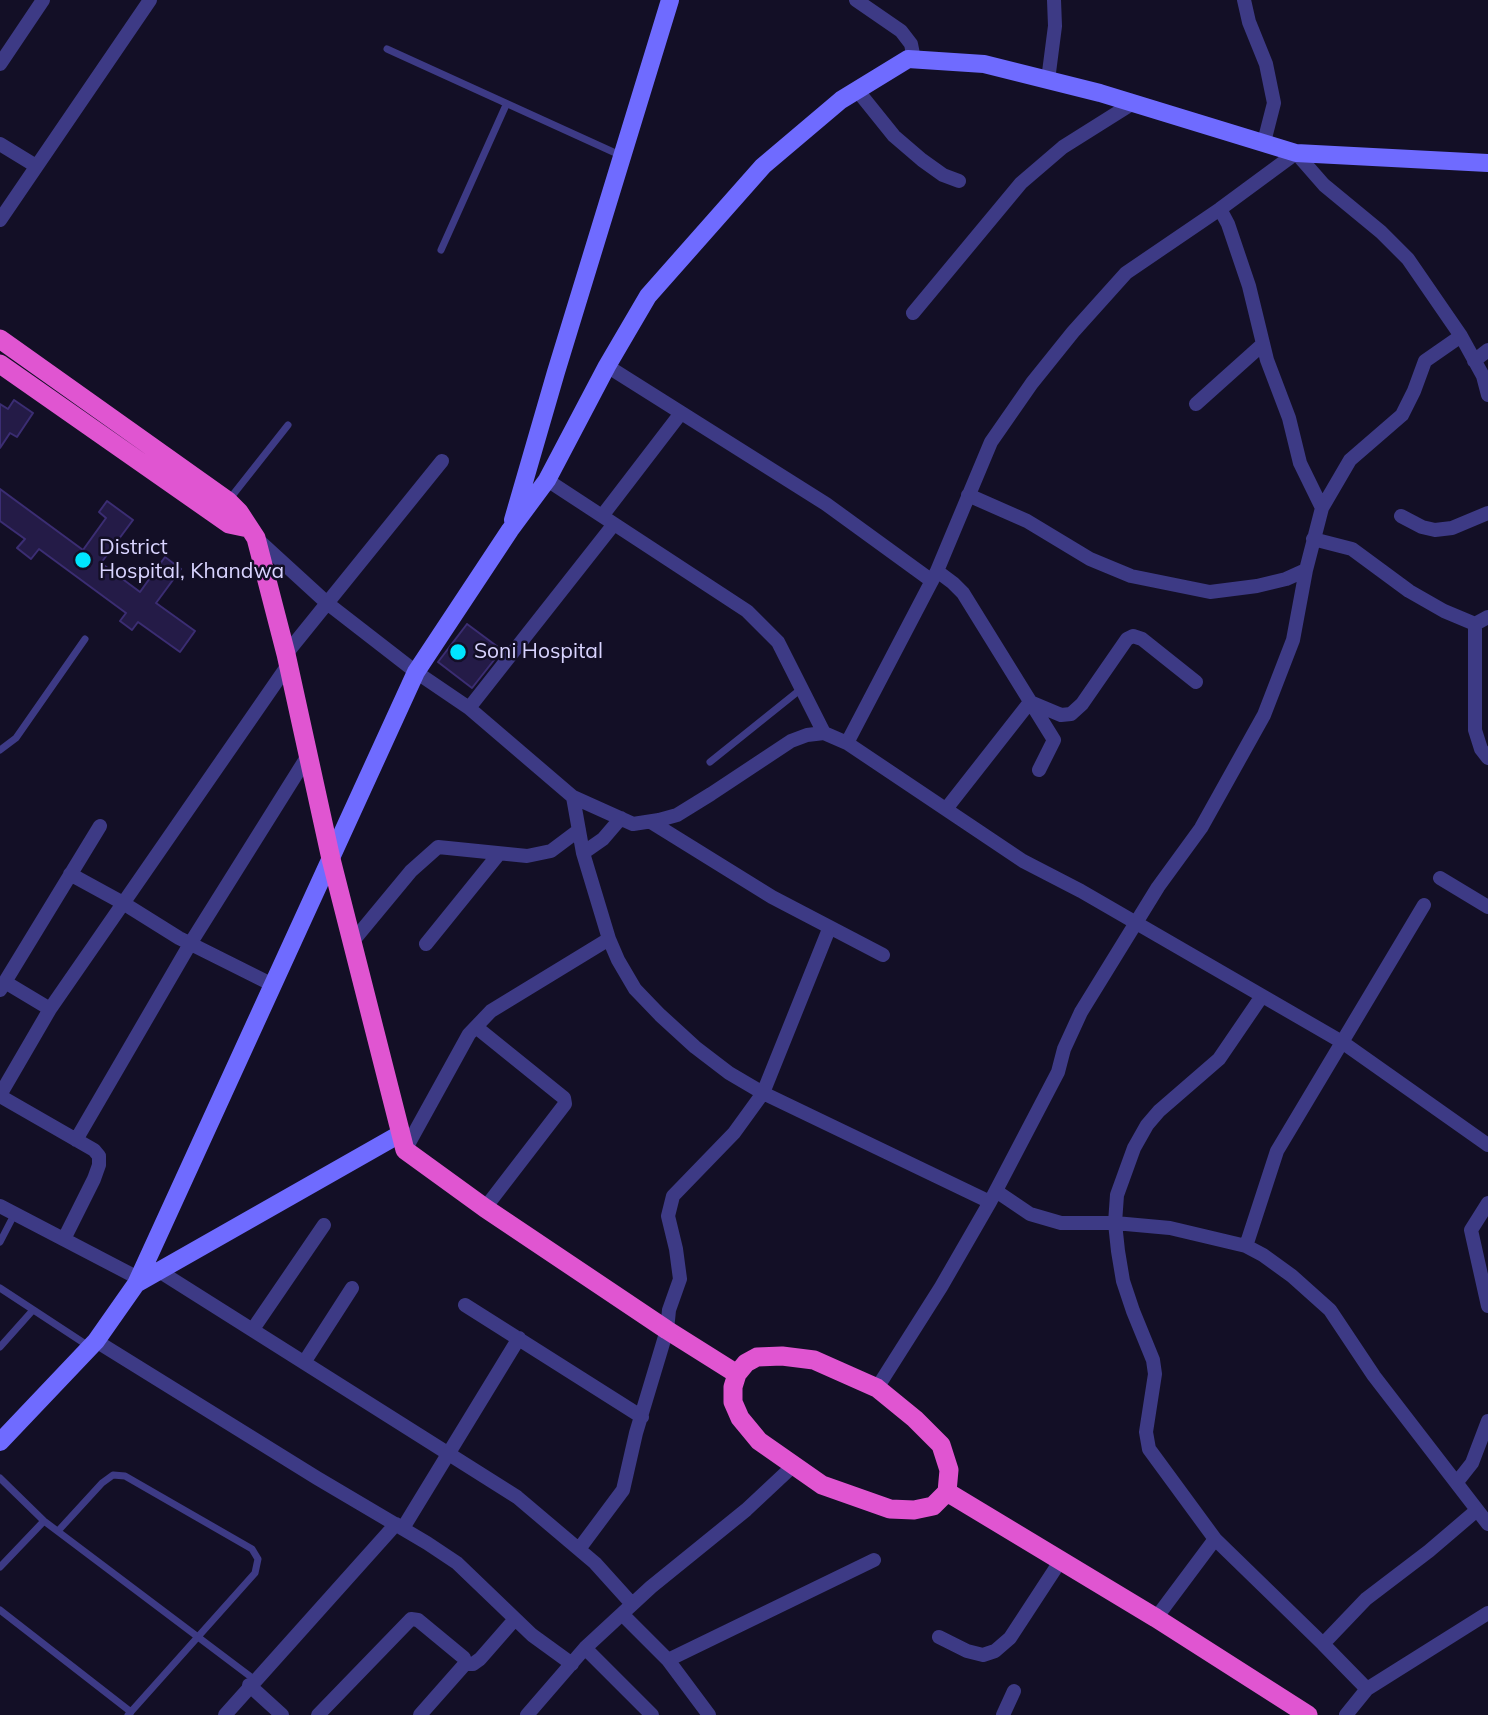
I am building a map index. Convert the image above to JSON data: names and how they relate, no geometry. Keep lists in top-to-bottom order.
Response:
{
  "places": ["District Hospital, Khandwa", "Soni Hospital"]
}
